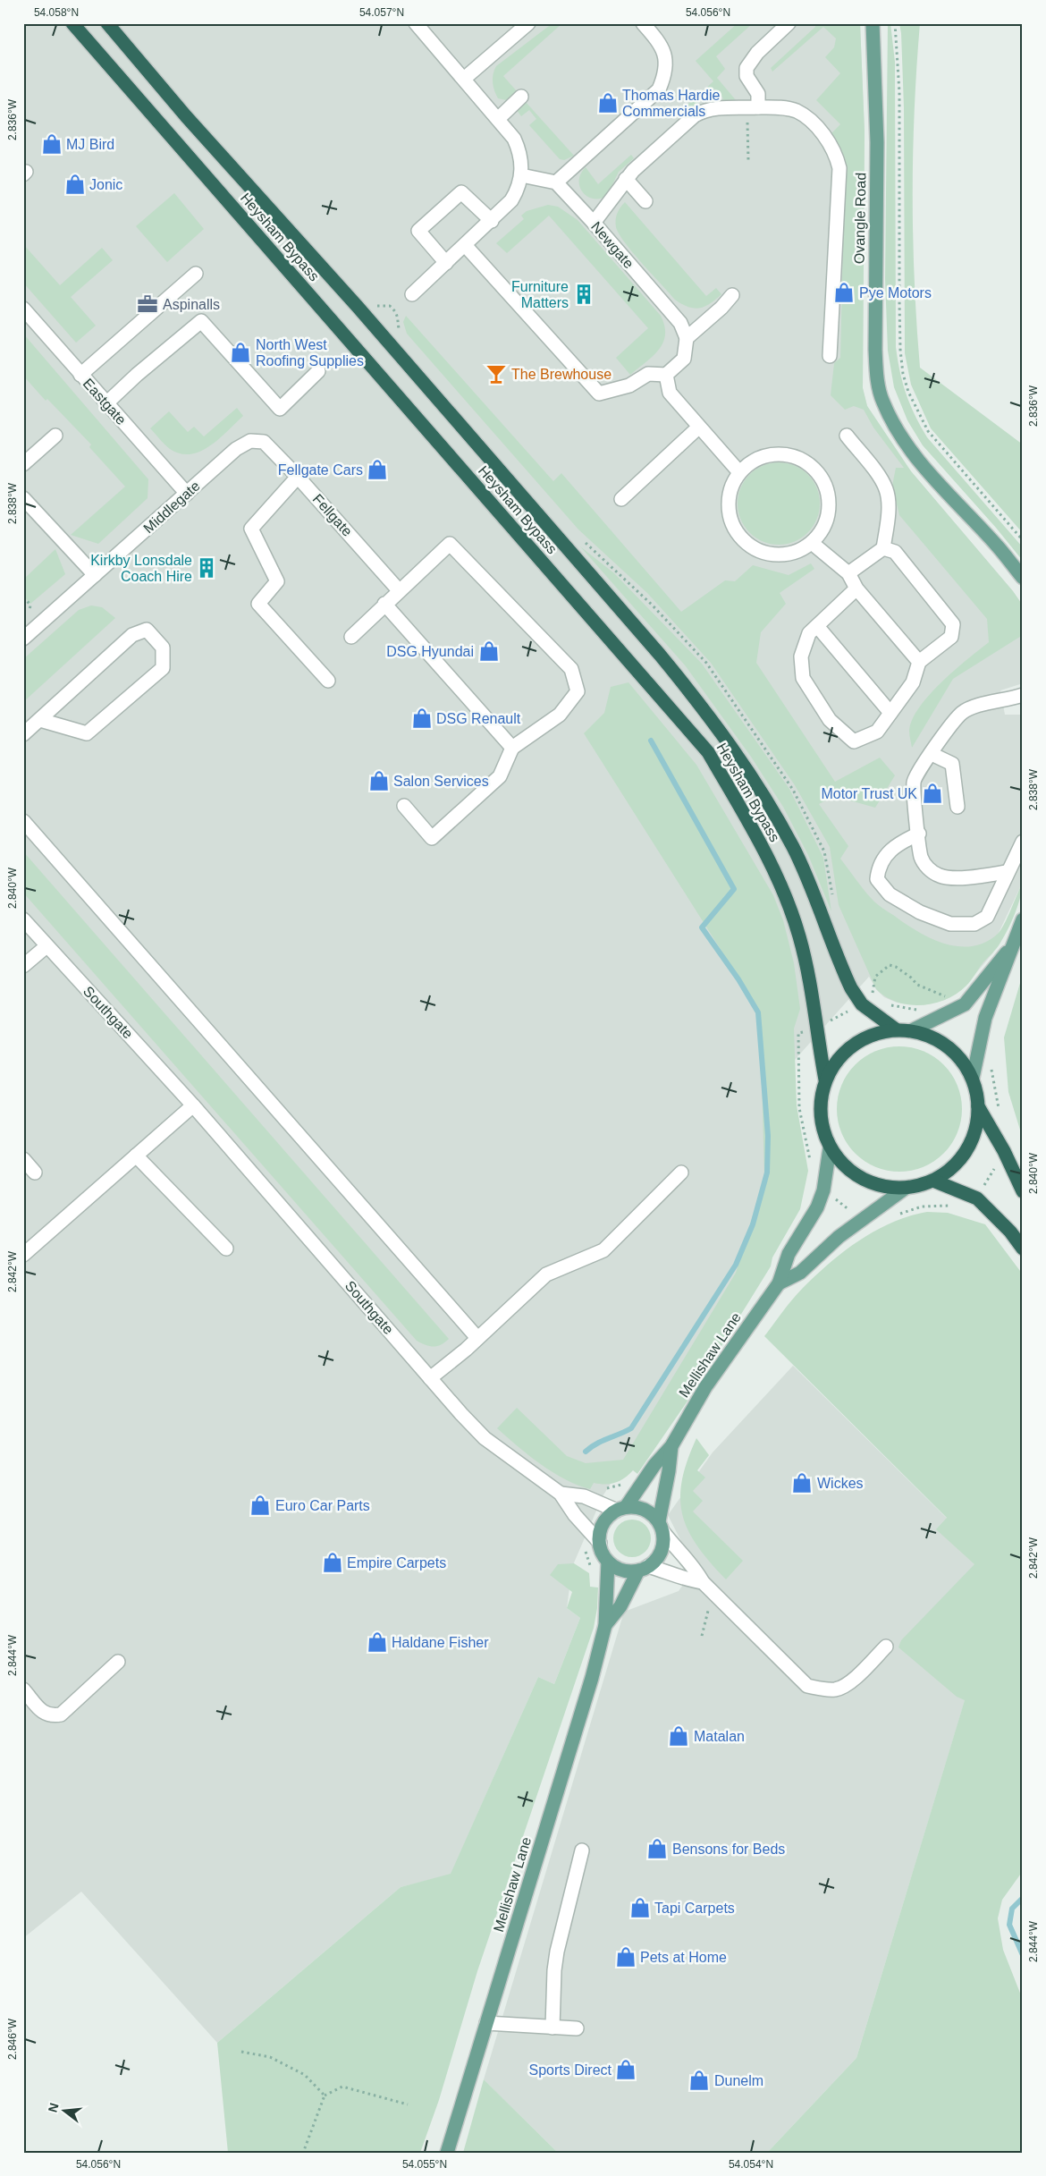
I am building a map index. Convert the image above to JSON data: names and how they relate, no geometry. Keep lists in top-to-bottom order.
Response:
{
  "streets": {
    "highway": ["Heysham Bypass"],
    "main road": ["Ovangle Road", "Mellishaw Lane"],
    "street": [
      "Newgate",
      "Eastgate",
      "Middlegate",
      "Fellgate",
      "Southgate"
    ]
  },
  "crossings": [
    ["Heysham Bypass", "Mellishaw Lane"],
    ["Eastgate", "Middlegate"],
    ["Middlegate", "Fellgate"],
    ["Southgate", "Mellishaw Lane"]
  ],
  "places": {
    "shop": [
      "Thomas Hardie Commercials",
      "MJ Bird",
      "Jonic",
      "Pye Motors",
      "North West Roofing Supplies",
      "Fellgate Cars",
      "DSG Hyundai",
      "DSG Renault",
      "Salon Services",
      "Motor Trust UK",
      "Wickes",
      "Euro Car Parts",
      "Empire Carpets",
      "Haldane Fisher",
      "Matalan",
      "Bensons for Beds",
      "Tapi Carpets",
      "Pets at Home",
      "Sports Direct",
      "Dunelm"
    ],
    "building": ["Furniture Matters", "Kirkby Lonsdale Coach Hire"],
    "office": ["Aspinalls"],
    "bar": ["The Brewhouse"]
  },
  "north": "left",
  "coordinates": [
    "54.058°N",
    "54.057°N",
    "54.056°N",
    "2.836°W",
    "2.838°W",
    "2.840°W",
    "2.842°W",
    "2.844°W",
    "2.846°W",
    "54.055°N",
    "54.054°N"
  ]
}
